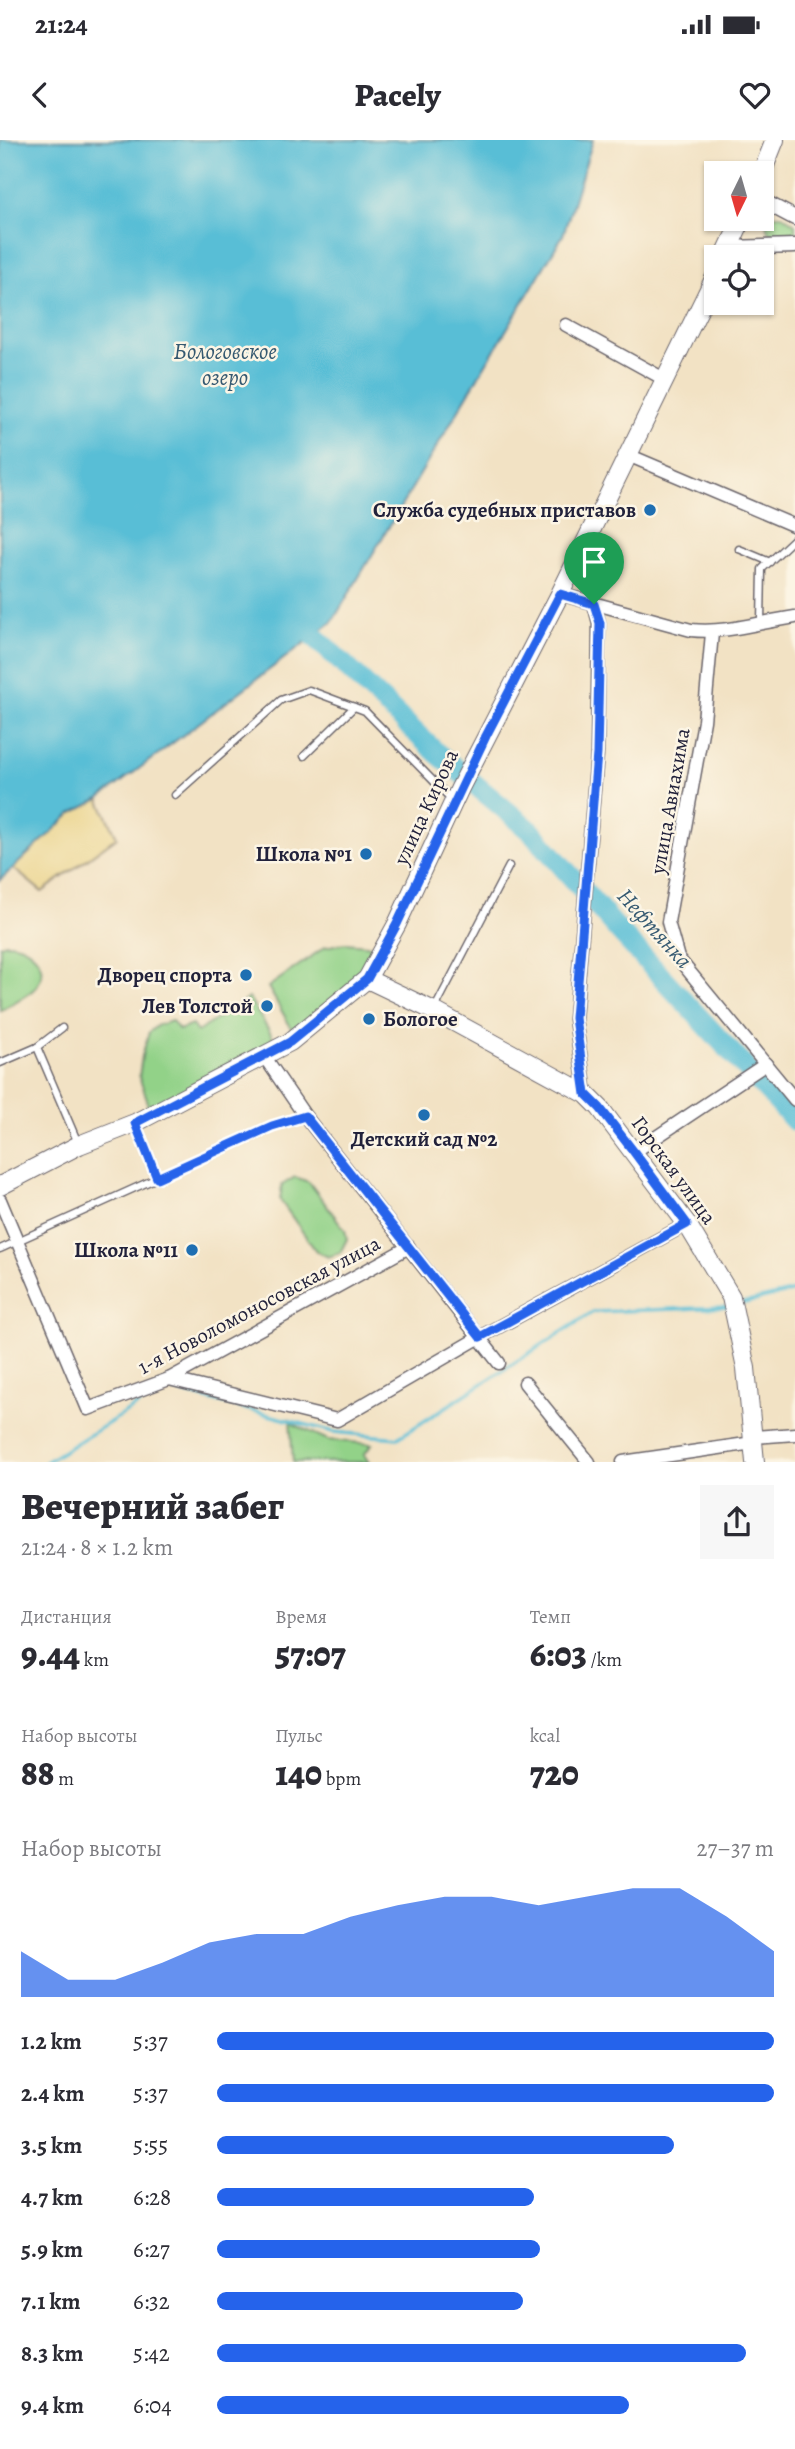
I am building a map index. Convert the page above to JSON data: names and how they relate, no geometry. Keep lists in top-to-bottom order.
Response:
{
  "streets": {
    "main road": ["улица Кирова", "Горская улица"],
    "street": ["улица Авиахима", "1-я Новоломоносовская улица"]
  },
  "crossings": [
    ["улица Кирова", "Горская улица"]
  ],
  "water": ["Бологовское озеро", "Нефтянка"],
  "places": [
    "Служба судебных приставов",
    "Школа №1",
    "Дворец спорта",
    "Лев Толстой",
    "Бологое",
    "Детский сад №2",
    "Школа №11"
  ],
  "north": "bottom",
  "page": {
    "status": "21:24",
    "header": "Pacely",
    "heading": ["Вечерний забег", "21:24 · 8 × 1.2 km"],
    "stats": [
      ["Дистанция", "9.44 km"],
      ["Время", "57:07"],
      ["Темп", "6:03 /km"],
      ["Набор высоты", "88 m"],
      ["Пульс", "140 bpm"],
      ["kcal", "720"]
    ],
    "chart": ["Набор высоты", "27–37 m"],
    "list": [
      {
        "name": "1.2 km",
        "note": "5:37"
      },
      {
        "name": "2.4 km",
        "note": "5:37"
      },
      {
        "name": "3.5 km",
        "note": "5:55"
      },
      {
        "name": "4.7 km",
        "note": "6:28"
      },
      {
        "name": "5.9 km",
        "note": "6:27"
      },
      {
        "name": "7.1 km",
        "note": "6:32"
      },
      {
        "name": "8.3 km",
        "note": "5:42"
      },
      {
        "name": "9.4 km",
        "note": "6:04"
      }
    ]
  }
}
